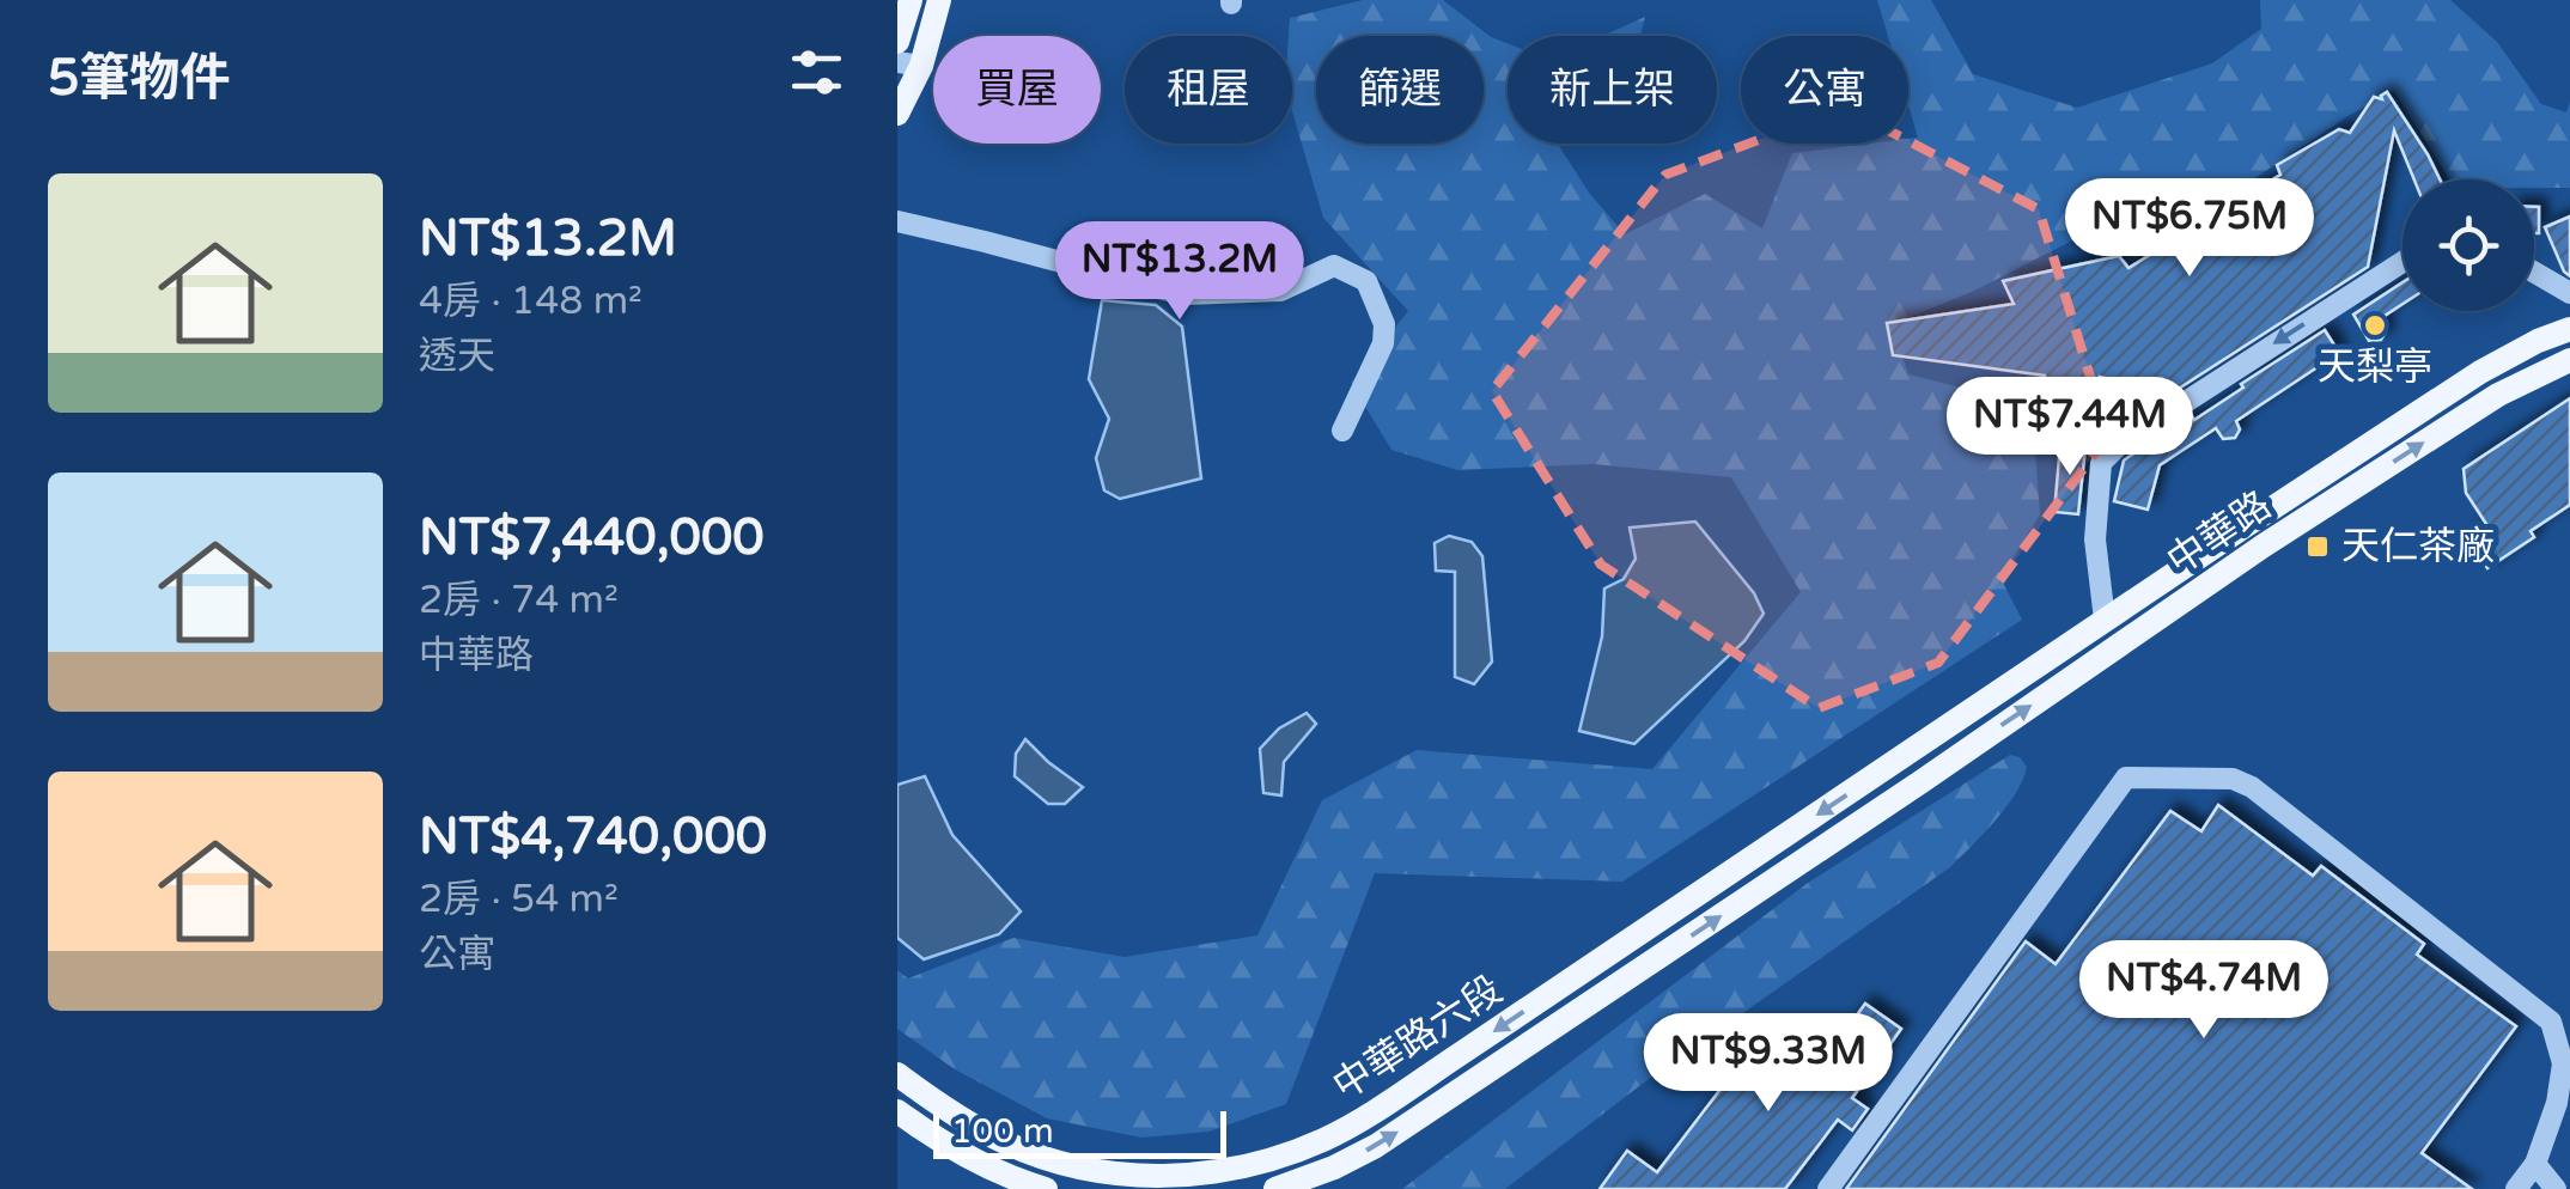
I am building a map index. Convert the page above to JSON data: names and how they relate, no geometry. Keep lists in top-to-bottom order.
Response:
{
  "streets": {
    "main road": ["中華路", "中華路六段"]
  },
  "crossings": [
    ["中華路", "中華路六段"]
  ],
  "places": {
    "other": ["天梨亭"],
    "transit": ["天仁茶廠"]
  },
  "scale_bar": "100 m",
  "page": {
    "heading": "5筆物件",
    "chip": [
      "買屋",
      "租屋",
      "篩選",
      "新上架",
      "公寓"
    ],
    "list": [
      {
        "name": "NT$13.2M",
        "note": "4房 · 148 m² · 透天"
      },
      {
        "name": "NT$7,440,000",
        "note": "2房 · 74 m² · 中華路"
      },
      {
        "name": "NT$4,740,000",
        "note": "2房 · 54 m² · 公寓"
      }
    ],
    "price": [
      "NT$6.75M",
      "NT$13.2M",
      "NT$7.44M",
      "NT$4.74M",
      "NT$9.33M"
    ],
    "scale": "100 m"
  }
}
